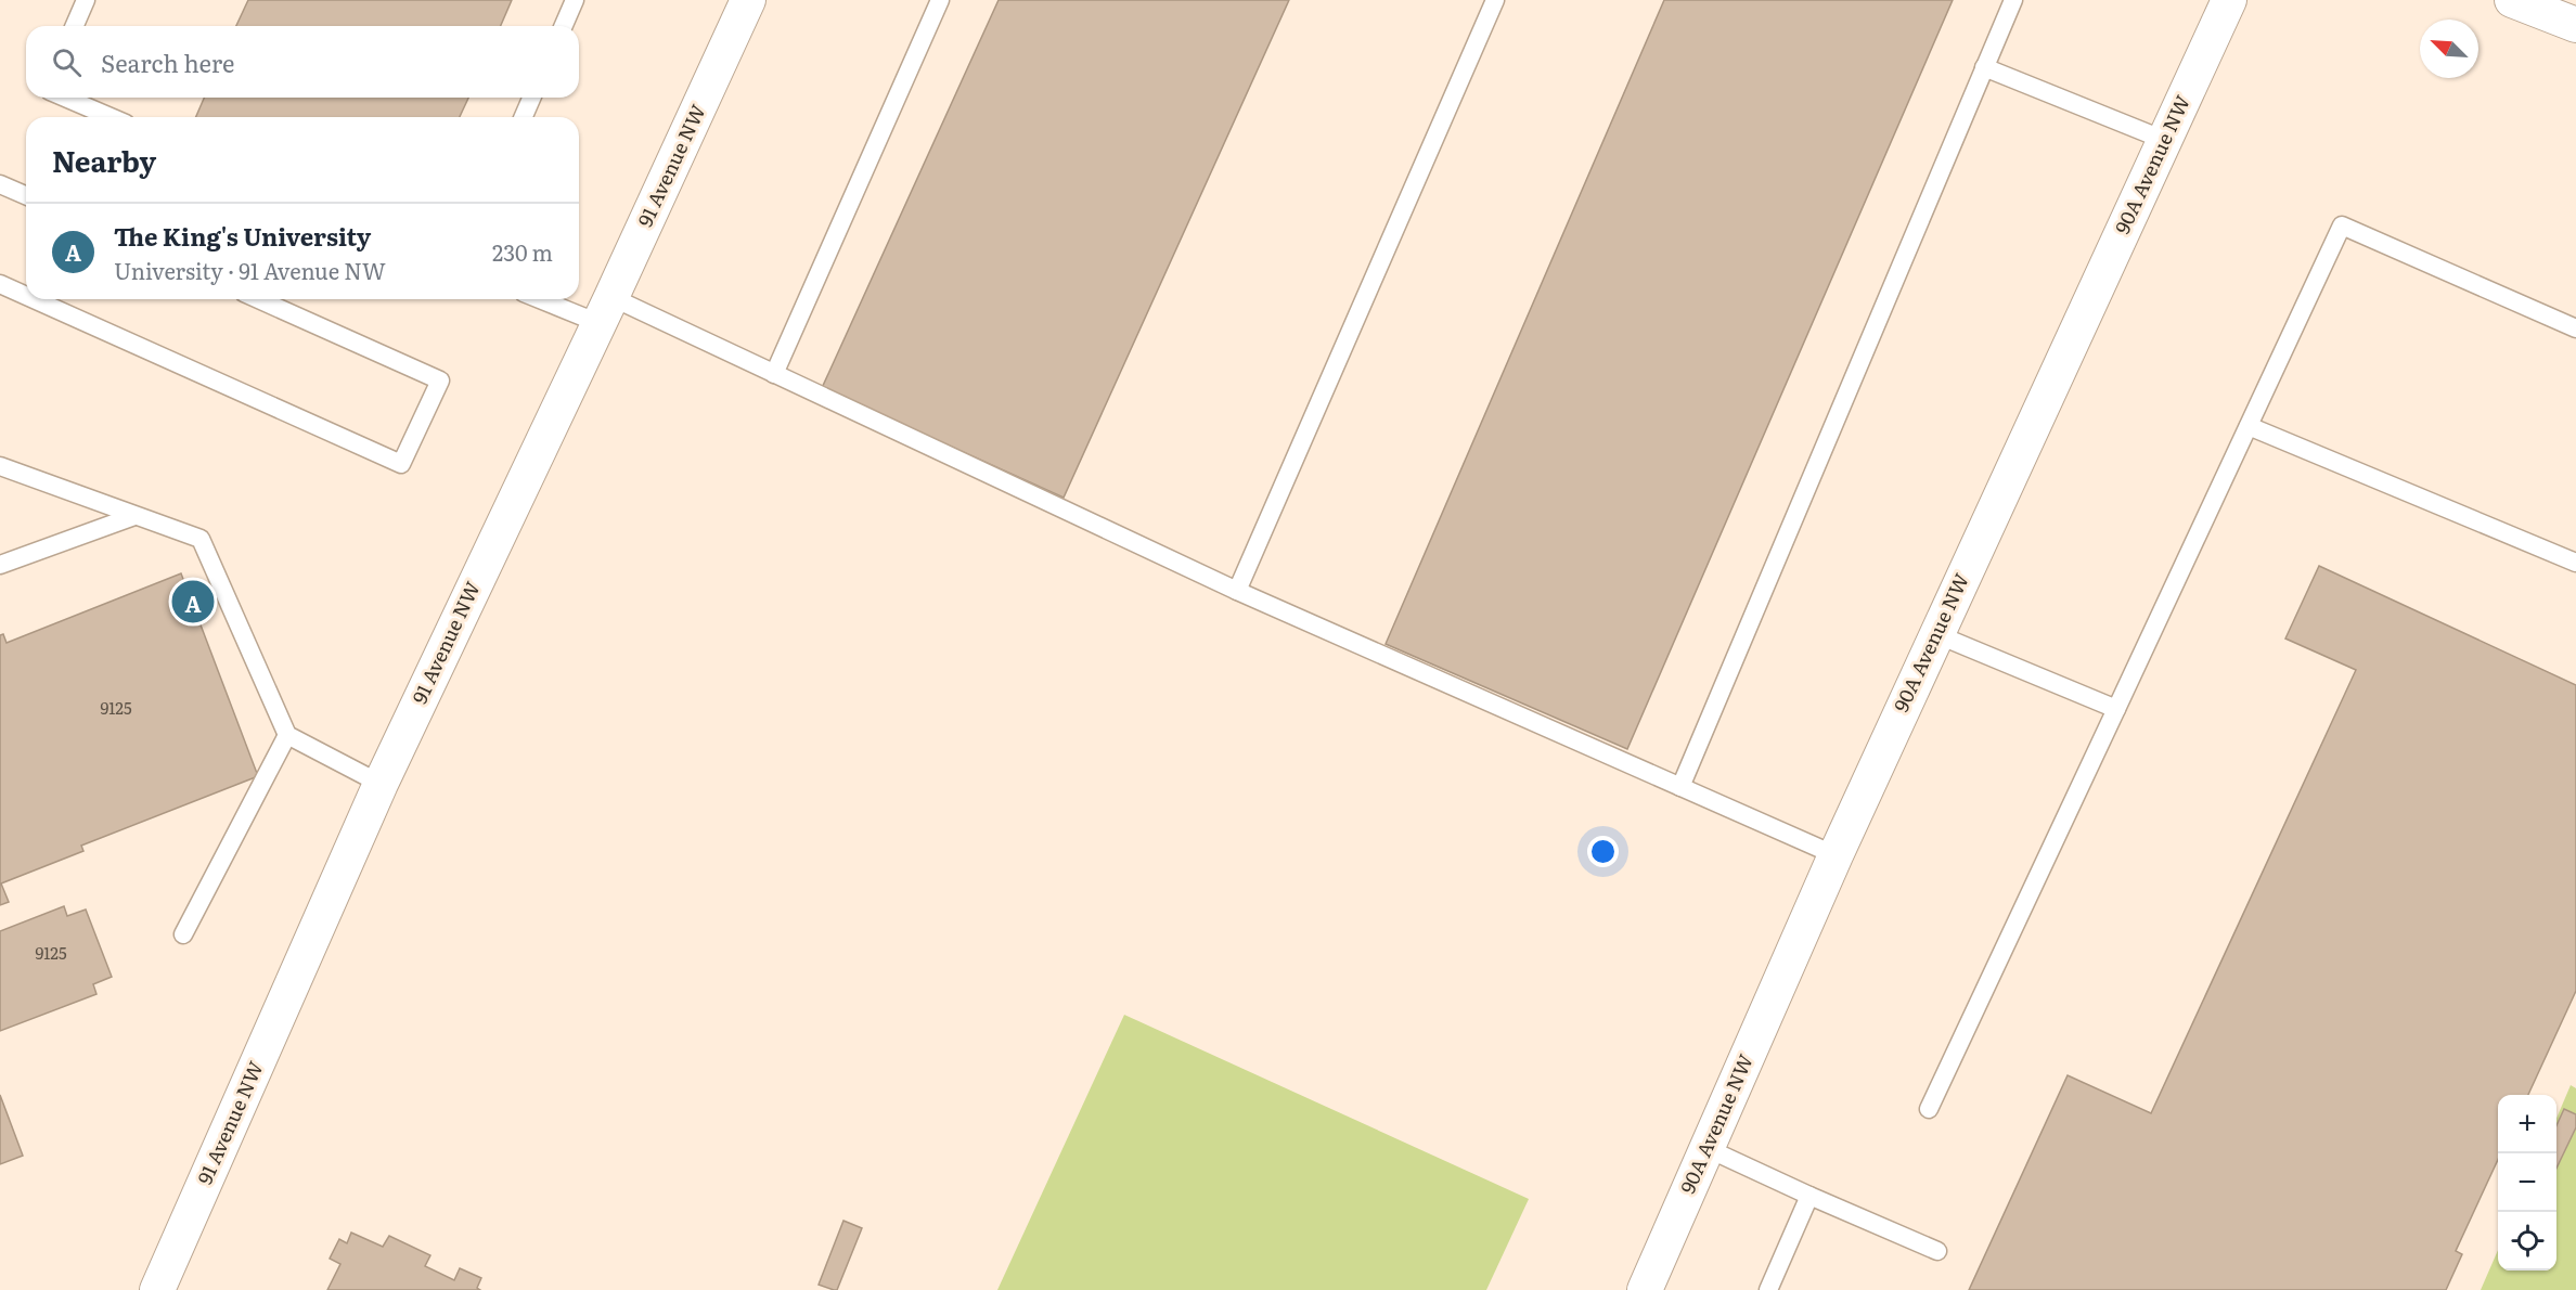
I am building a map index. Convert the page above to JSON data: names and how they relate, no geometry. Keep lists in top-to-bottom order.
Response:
{
  "streets": {
    "street": ["90A Avenue NW", "91 Avenue NW"]
  },
  "house_numbers": ["9125", "9125"],
  "north": "top left",
  "page": {
    "search": "Search here",
    "heading": "Nearby",
    "list": [
      {
        "mark": "A",
        "name": "The King's University",
        "note": "University · 91 Avenue NW",
        "value": "230 m"
      }
    ],
    "pins": "A",
    "map_buttons": ["+", "−"]
  }
}
